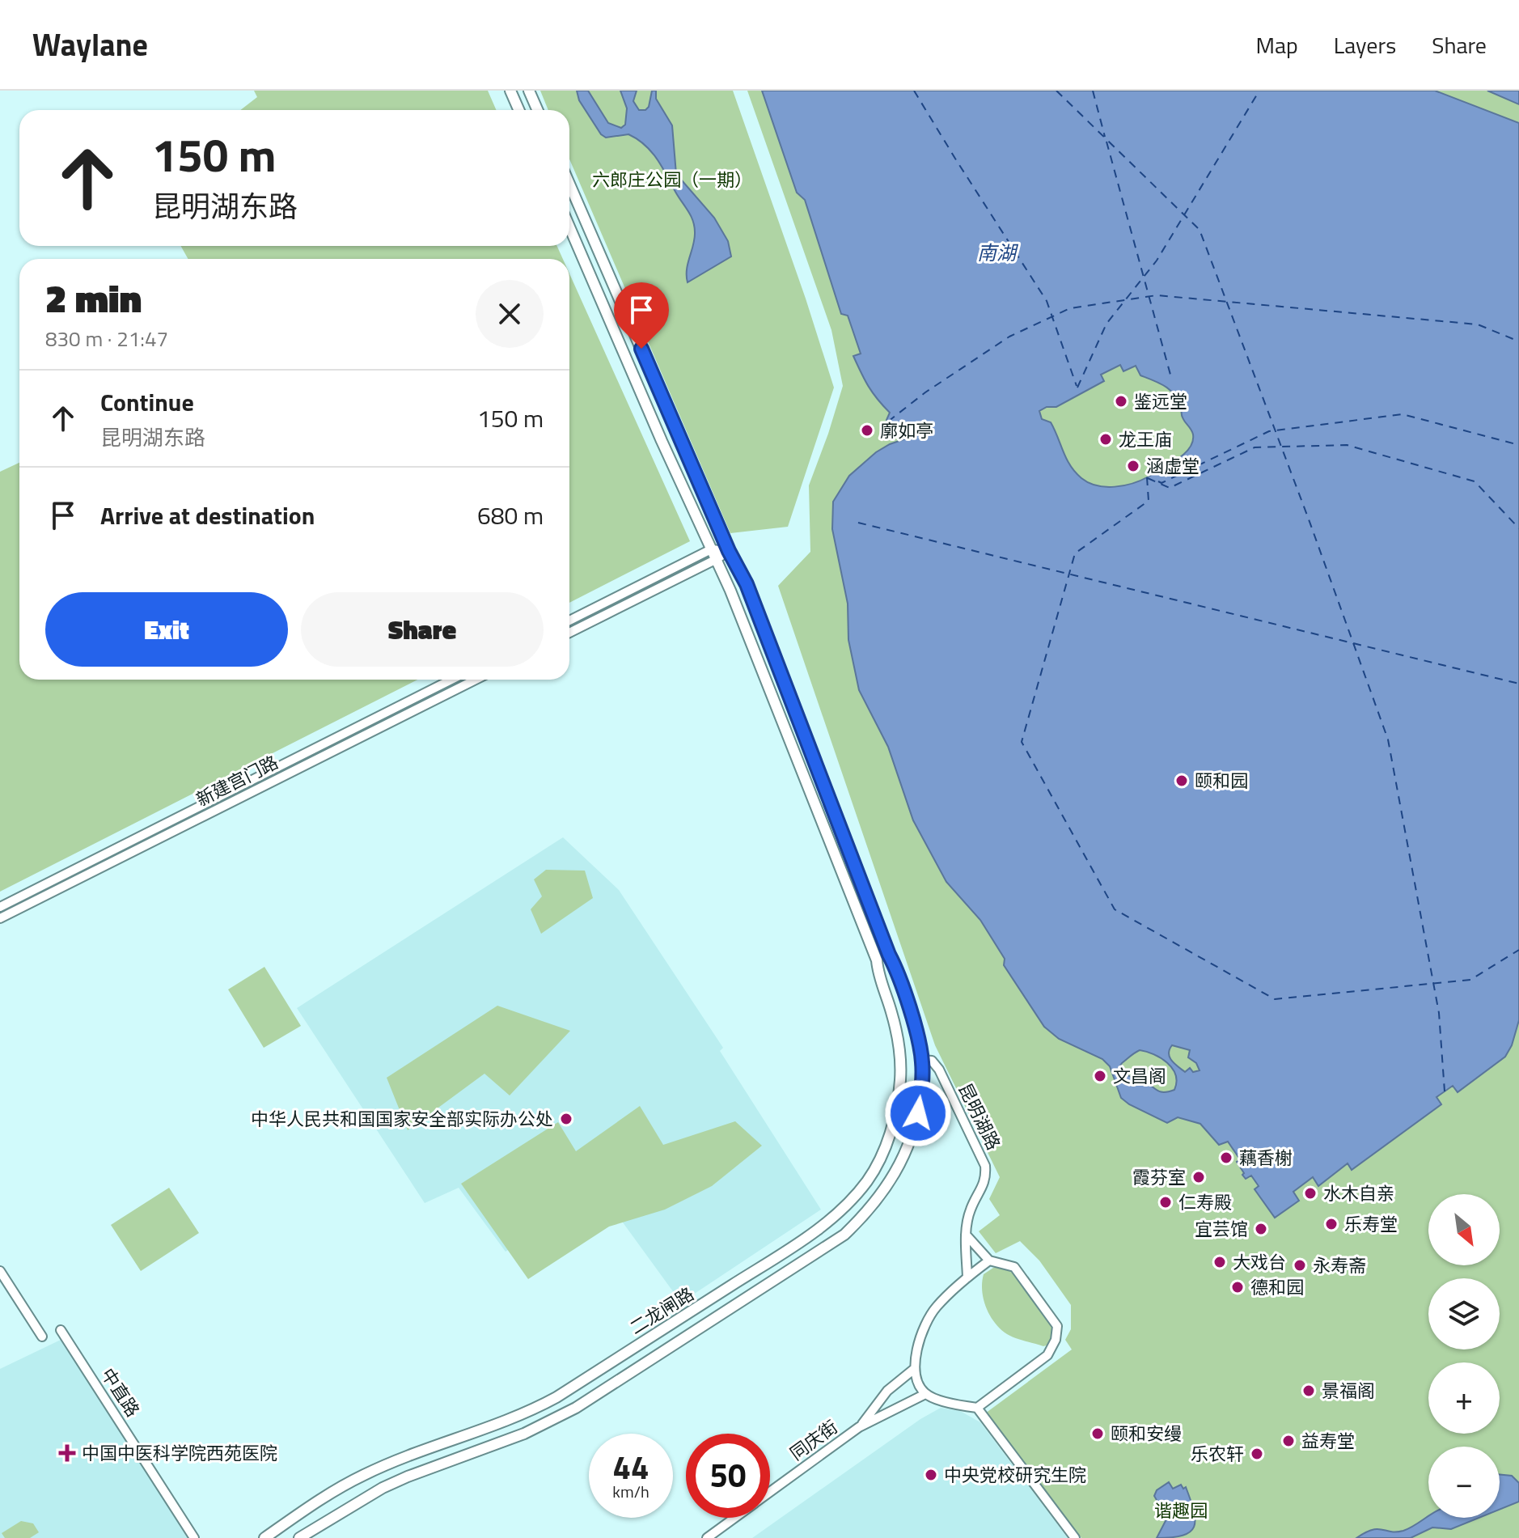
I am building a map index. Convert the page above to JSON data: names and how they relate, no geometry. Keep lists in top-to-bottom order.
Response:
{
  "streets": {
    "main road": ["二龙闸路"],
    "street": [
      "新建宫门路",
      "昆明湖路",
      "中直路",
      "同庆街"
    ]
  },
  "crossings": [
    ["昆明湖路", "二龙闸路"]
  ],
  "water": ["南湖"],
  "parks": ["六郎庄公园（一期）", "谐趣园"],
  "places": {
    "other": [
      "鉴远堂",
      "廓如亭",
      "龙王庙",
      "涵虚堂",
      "颐和园",
      "文昌阁",
      "中华人民共和国国家安全部实际办公处",
      "藕香榭",
      "霞芬室",
      "水木自亲",
      "仁寿殿",
      "乐寿堂",
      "宜芸馆",
      "大戏台",
      "永寿斋",
      "德和园",
      "景福阁",
      "颐和安缦",
      "益寿堂",
      "乐农轩",
      "中央党校研究生院"
    ],
    "health": ["中国中医科学院西苑医院"]
  },
  "north": "bottom right",
  "page": {
    "header": "Waylane",
    "nav": ["Map", "Layers", "Share"],
    "turn": ["150 m", "昆明湖东路"],
    "heading": ["2 min", "830 m · 21:47"],
    "list": [
      {
        "name": "Continue",
        "note": "昆明湖东路",
        "value": "150 m"
      },
      {
        "name": "Arrive at destination",
        "value": "680 m"
      }
    ],
    "buttons": ["Exit", "Share"],
    "map_buttons": ["+", "−"],
    "speed": "44 km/h",
    "limit": "50"
  }
}
